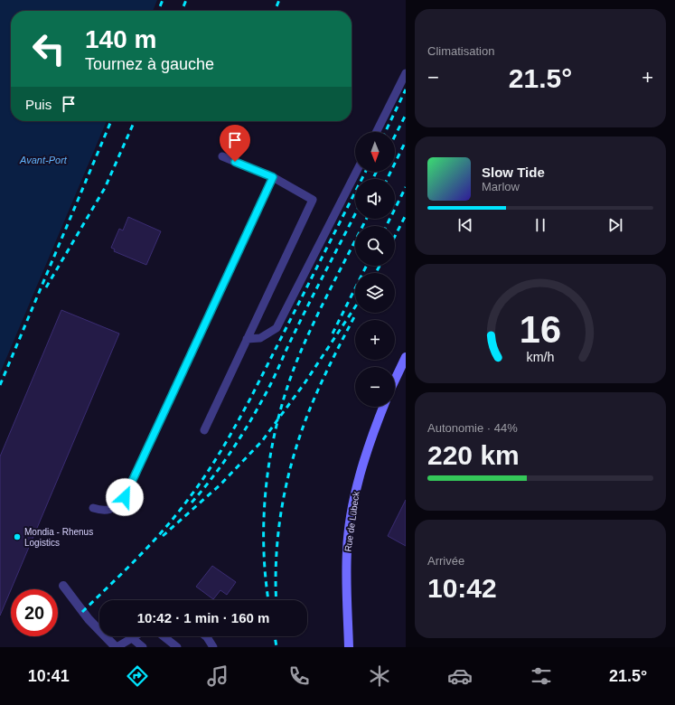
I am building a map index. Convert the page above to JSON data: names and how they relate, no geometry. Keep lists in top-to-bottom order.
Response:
{
  "streets": {
    "main road": ["Rue de Lübeck"]
  },
  "water": ["Avant-Port"],
  "places": ["Mondia - Rhenus Logistics"],
  "north": "bottom",
  "page": {
    "tile": [
      "Climatisation",
      ["Autonomie · 44%", "220 km"],
      ["Arrivée", "10:42"]
    ],
    "turn": ["140 m", "Tournez à gauche"],
    "heat": ["−", "21.5°", "+"],
    "then": "Puis",
    "map_buttons": ["+", "−"],
    "song": ["Slow Tide", "Marlow"],
    "limit": "20",
    "trip": "10:42 · 1 min · 160 m",
    "tabs": ["10:41", "21.5°"],
    "gauge": ["16", "km/h"]
  }
}
